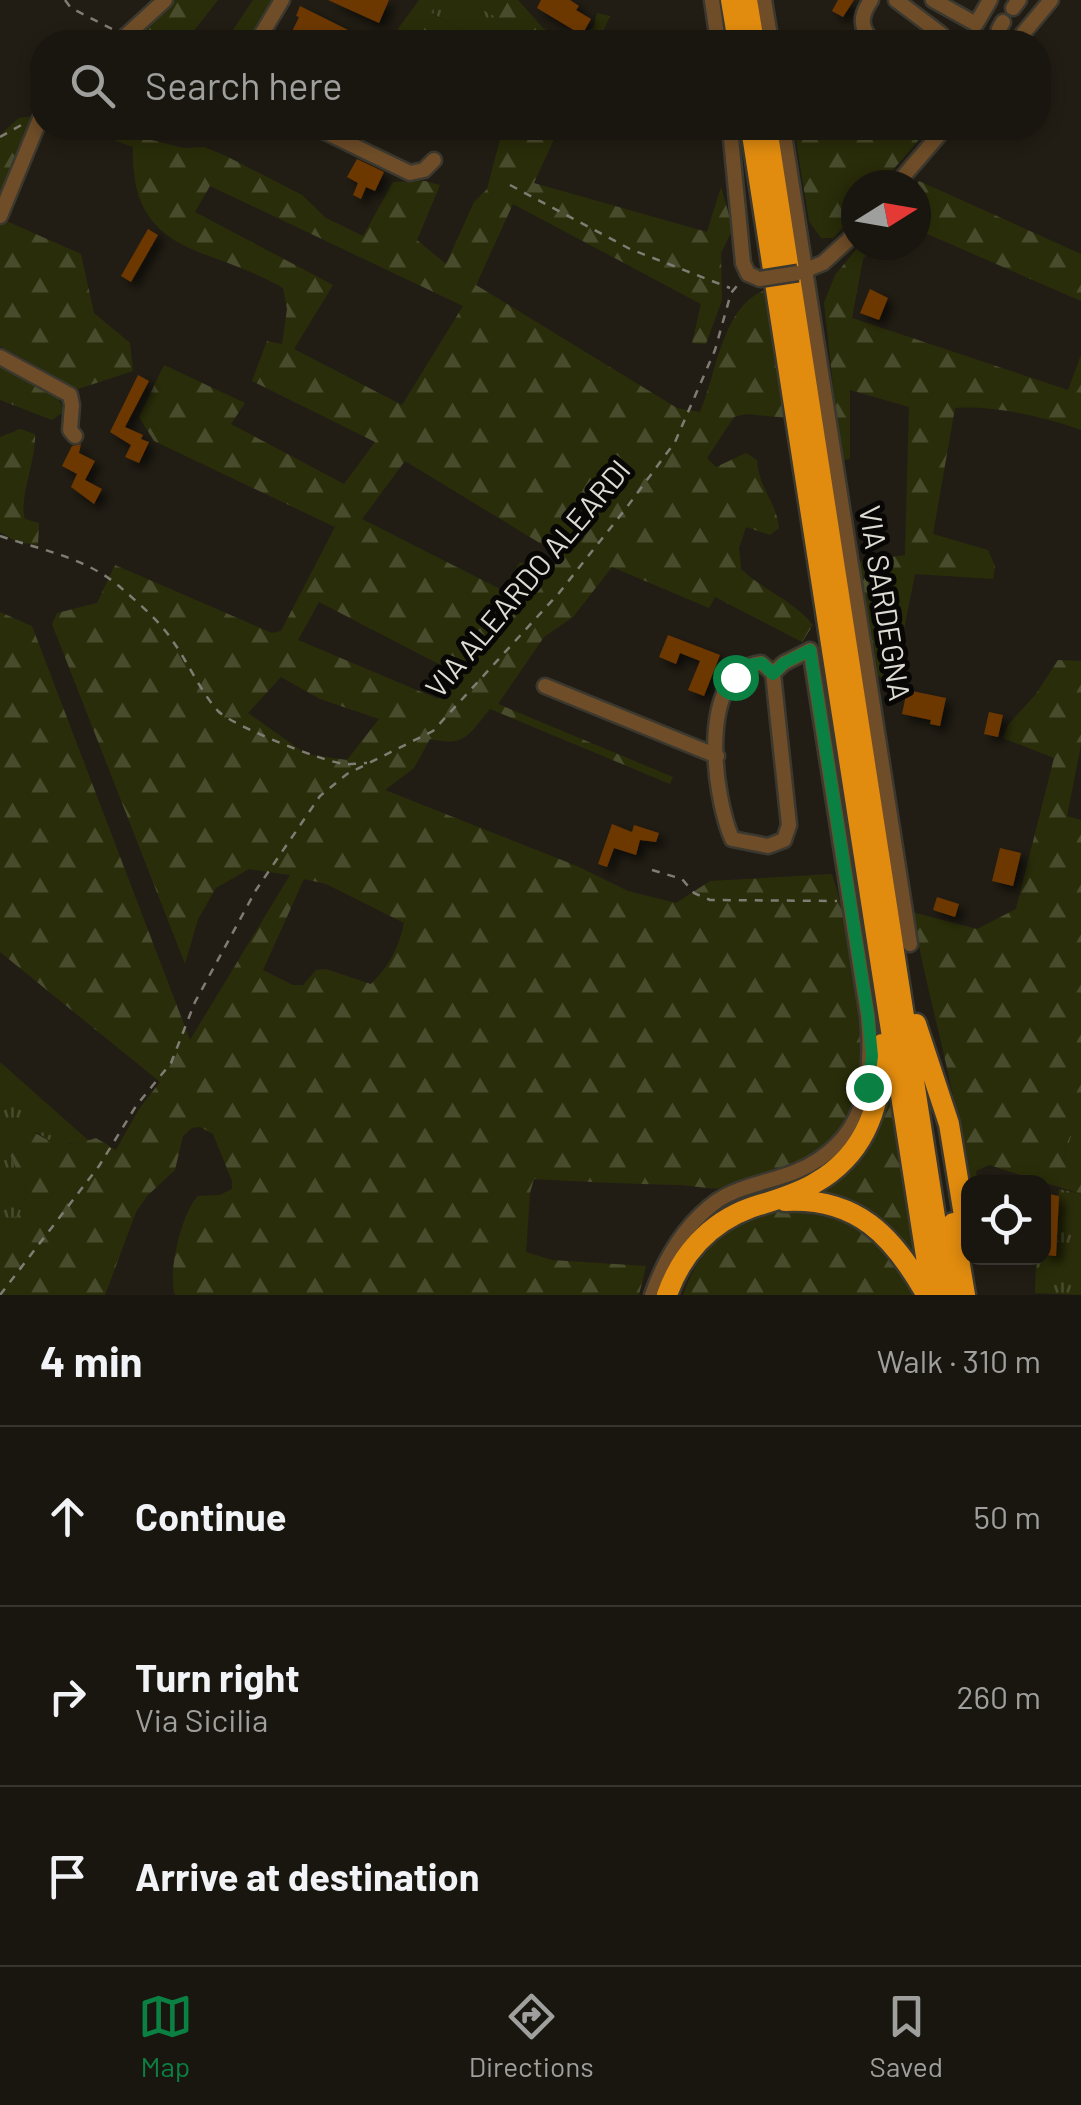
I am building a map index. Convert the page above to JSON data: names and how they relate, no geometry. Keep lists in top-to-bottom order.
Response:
{
  "streets": {
    "street": ["VIA SARDEGNA"],
    "path": ["VIA ALEARDO ALEARDI"]
  },
  "north": "right",
  "page": {
    "search": "Search here",
    "heading": ["4 min", "Walk · 310 m"],
    "list": [
      ["Continue", "50 m"],
      ["Turn right", "Via Sicilia", "260 m"],
      "Arrive at destination"
    ],
    "nav": ["Map", "Directions", "Saved"]
  }
}
